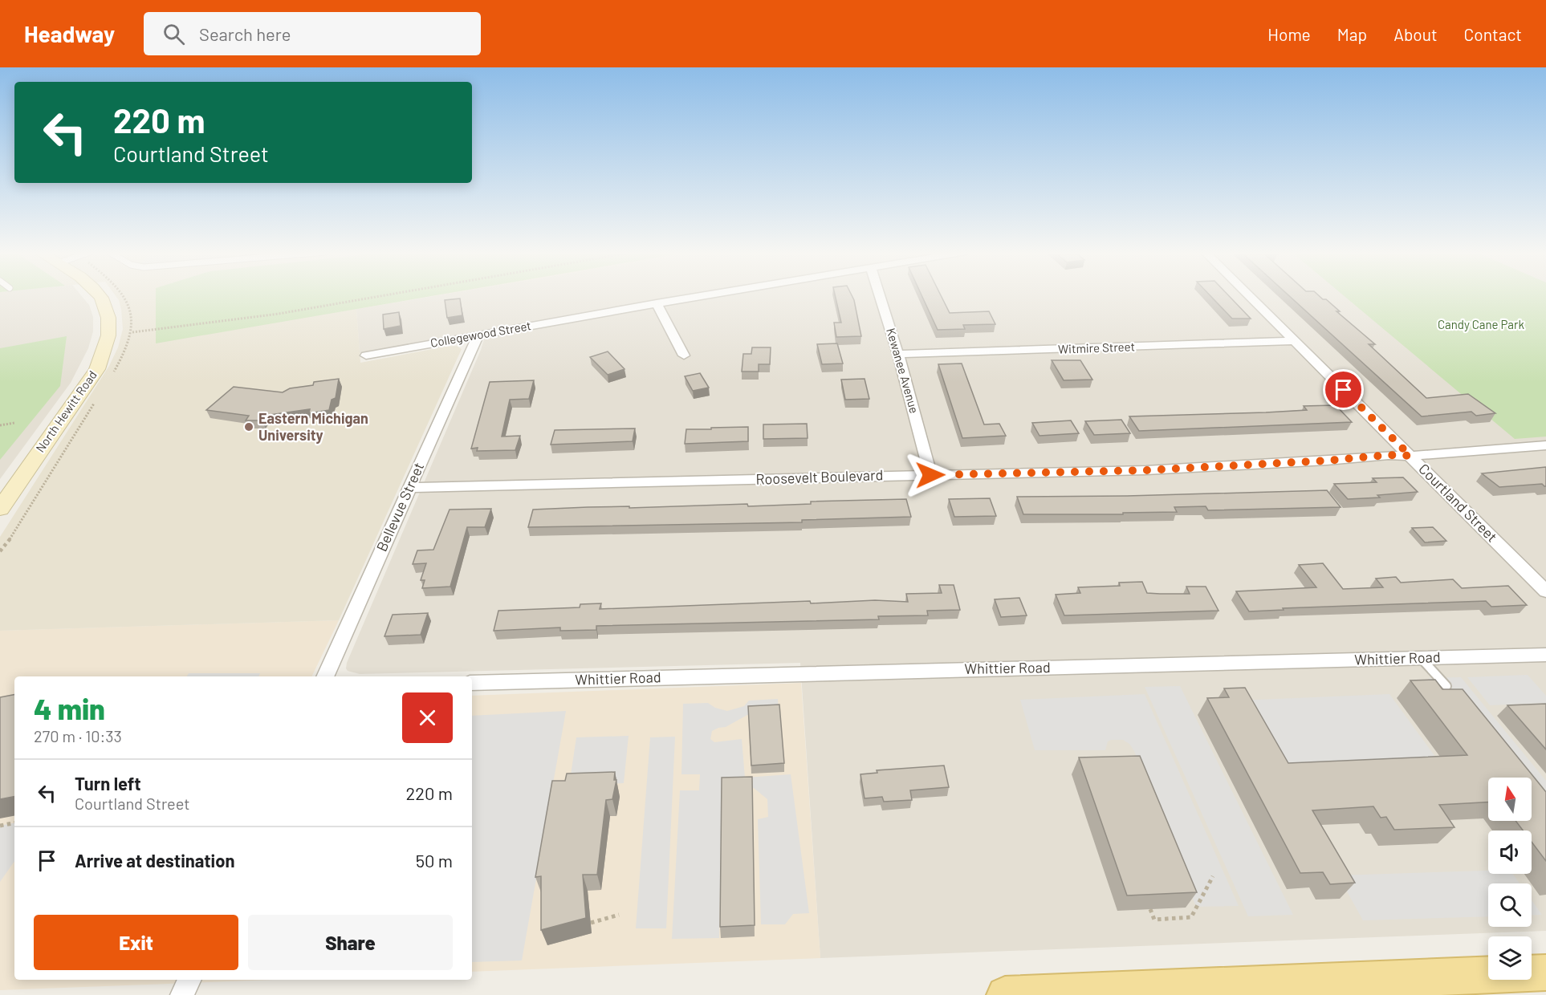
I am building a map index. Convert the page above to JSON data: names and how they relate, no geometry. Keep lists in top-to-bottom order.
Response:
{
  "streets": {
    "main road": ["North Hewitt Road"],
    "street": [
      "Collegewood Street",
      "Witmire Street",
      "Kewanee Avenue",
      "Roosevelt Boulevard",
      "Courtland Street",
      "Bellevue Street",
      "Whittier Road"
    ]
  },
  "crossings": [
    ["Collegewood Street", "Bellevue Street"],
    ["Witmire Street", "Kewanee Avenue"],
    ["Witmire Street", "Courtland Street"],
    ["Kewanee Avenue", "Roosevelt Boulevard"],
    ["Roosevelt Boulevard", "Courtland Street"],
    ["Roosevelt Boulevard", "Bellevue Street"]
  ],
  "parks": ["Candy Cane Park"],
  "places": ["Eastern Michigan University"],
  "north": "top",
  "page": {
    "header": "Headway",
    "search": "Search here",
    "nav": [
      "Home",
      "Map",
      "About",
      "Contact"
    ],
    "turn": ["220 m", "Courtland Street"],
    "heading": ["4 min", "270 m · 10:33"],
    "list": [
      {
        "name": "Turn left",
        "note": "Courtland Street",
        "value": "220 m"
      },
      {
        "name": "Arrive at destination",
        "value": "50 m"
      }
    ],
    "buttons": ["Exit", "Share"]
  }
}
